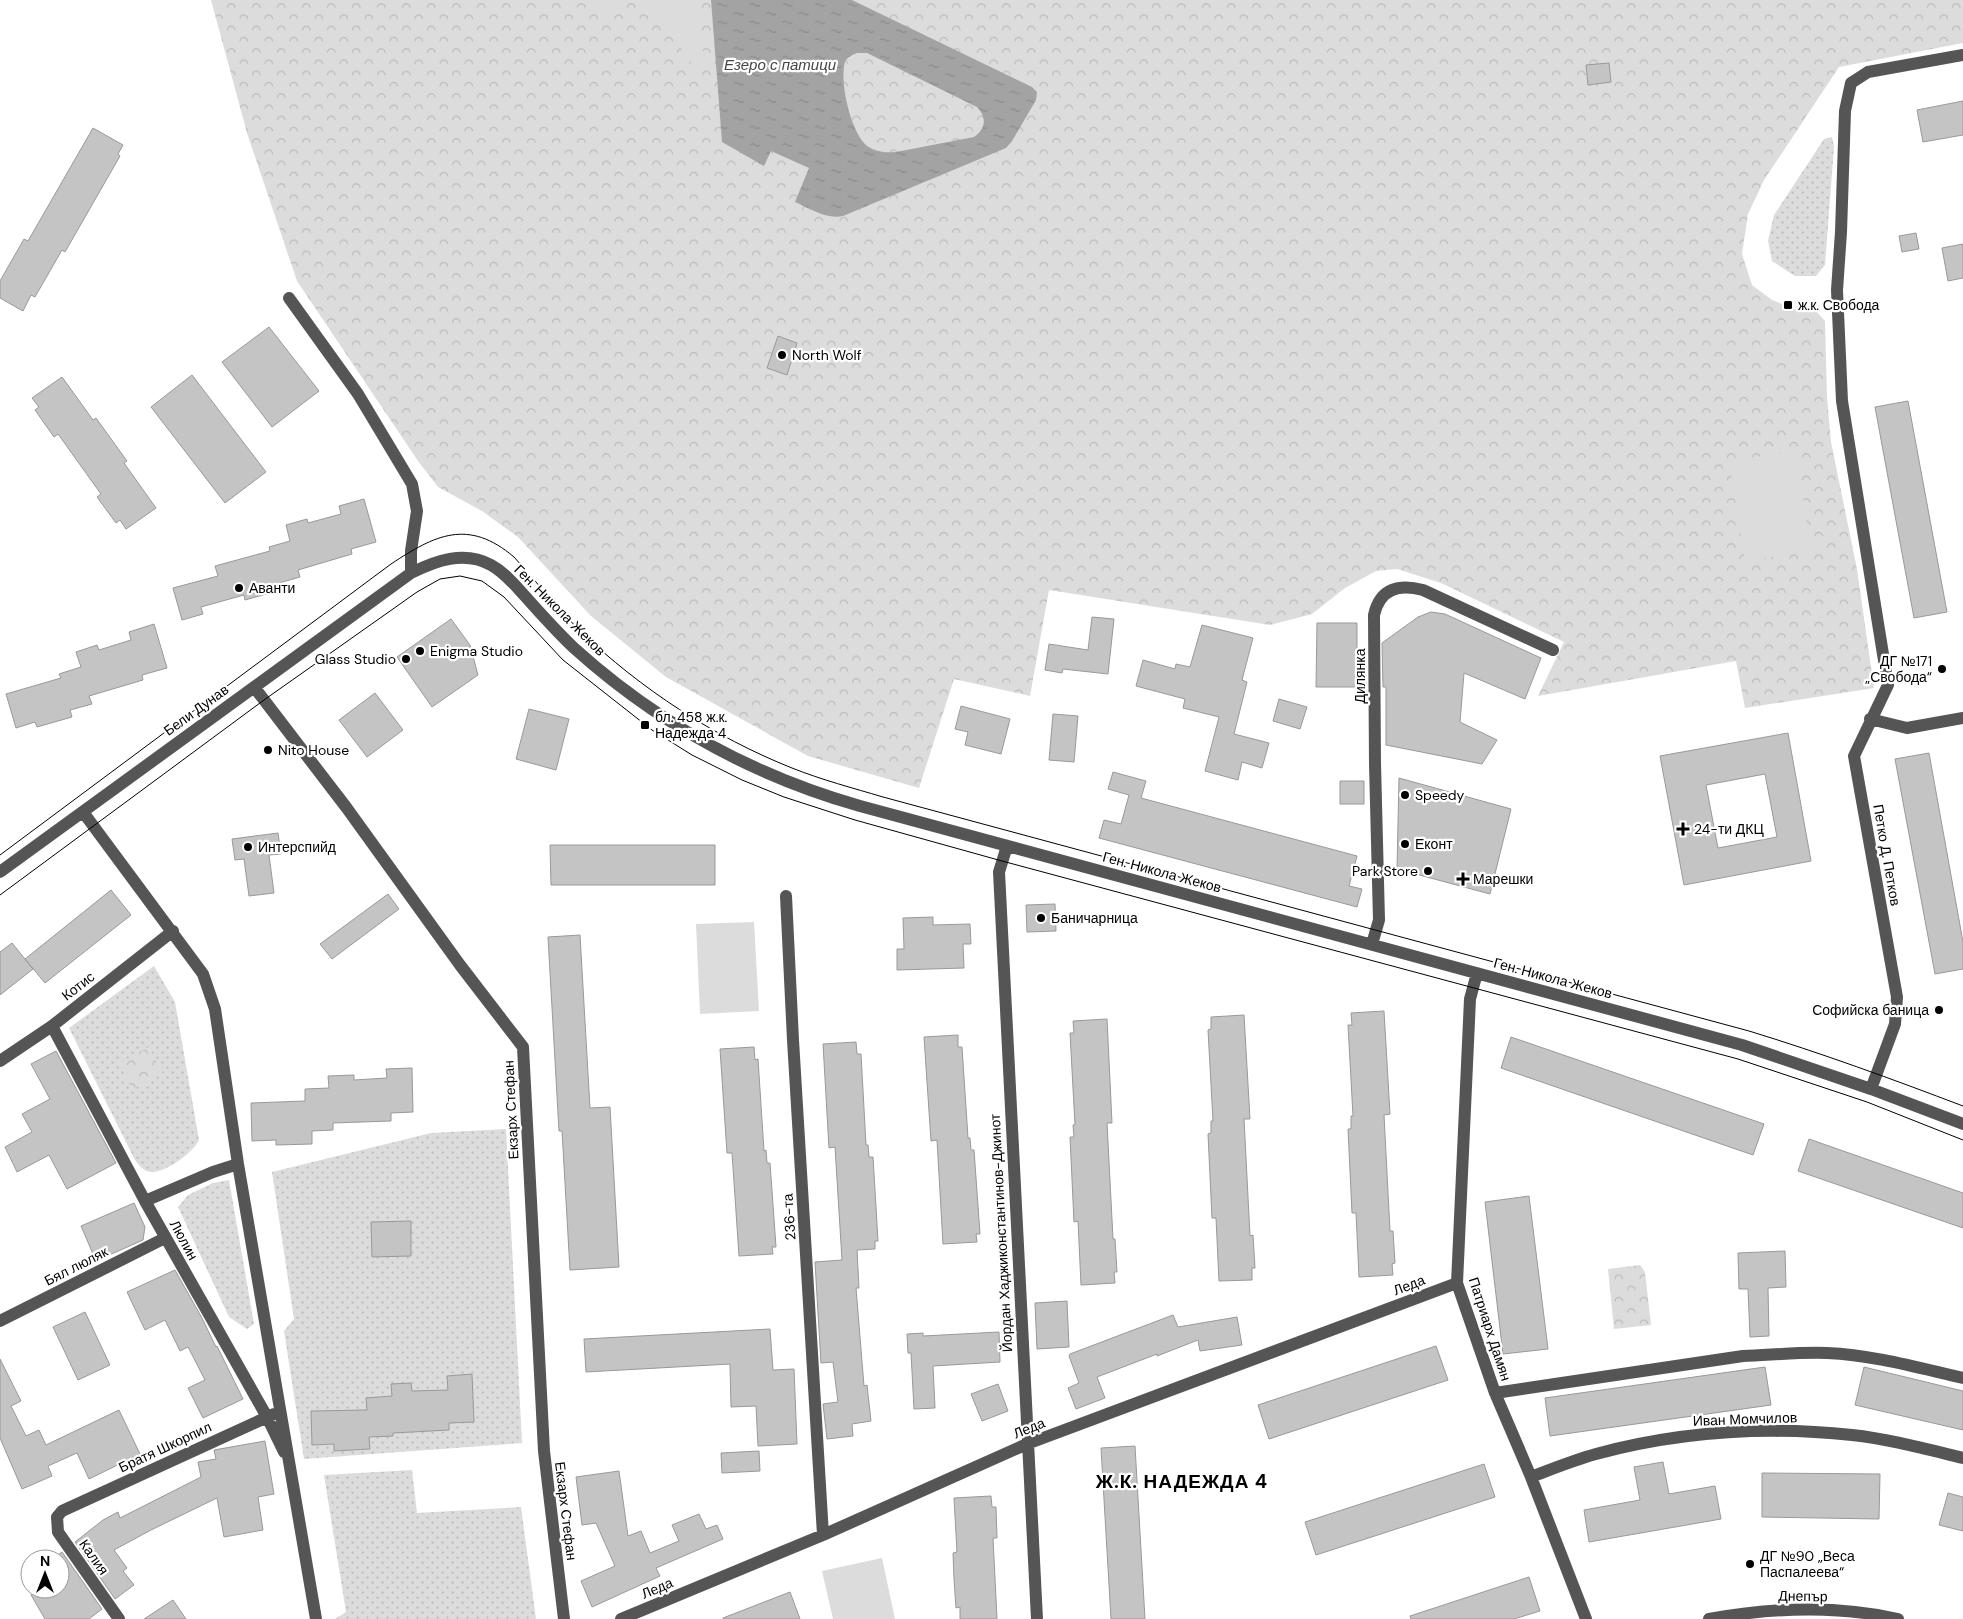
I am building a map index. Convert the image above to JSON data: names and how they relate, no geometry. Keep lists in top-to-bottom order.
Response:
{
  "streets": {
    "street": [
      "Ген. Никола Жеков",
      "Дилянка",
      "Бели Дунав",
      "Петко Д. Петков",
      "Котис",
      "Екзарх Стефан",
      "236-та",
      "Йордан Хаджиконстантинов-Джинот",
      "Люлин",
      "Бял люляк",
      "Леда",
      "Патриарх Дамян",
      "Иван Момчилов",
      "Братя Шкорпил",
      "Калия",
      "Днепър"
    ]
  },
  "crossings": [
    ["Ген. Никола Жеков", "Дилянка"],
    ["Ген. Никола Жеков", "Бели Дунав"],
    ["Ген. Никола Жеков", "Петко Д. Петков"],
    ["Ген. Никола Жеков", "Йордан Хаджиконстантинов-Джинот"],
    ["Ген. Никола Жеков", "Патриарх Дамян"],
    ["Бели Дунав", "Екзарх Стефан"],
    ["Котис", "Люлин"],
    ["236-та", "Леда"],
    ["Йордан Хаджиконстантинов-Джинот", "Леда"],
    ["Люлин", "Бял люляк"],
    ["Люлин", "Братя Шкорпил"],
    ["Леда", "Патриарх Дамян"],
    ["Патриарх Дамян", "Иван Момчилов"],
    ["Братя Шкорпил", "Калия"]
  ],
  "districts": ["Ж.К. НАДЕЖДА 4"],
  "water": ["Езеро с патици"],
  "places": {
    "transit": ["ж.к. Свобода", "бл. 458 ж.к. Надежда 4"],
    "other": [
      "North Wolf",
      "Аванти",
      "Enigma Studio",
      "Glass Studio",
      "ДГ №171 „Свобода“",
      "Nito House",
      "Speedy",
      "Еконт",
      "Интерспийд",
      "Park Store",
      "Баничарница",
      "Софийска баница",
      "ДГ №90 „Веса Паспалеева“"
    ],
    "health": ["24-ти ДКЦ", "Марешки"]
  },
  "north": "top"
}
